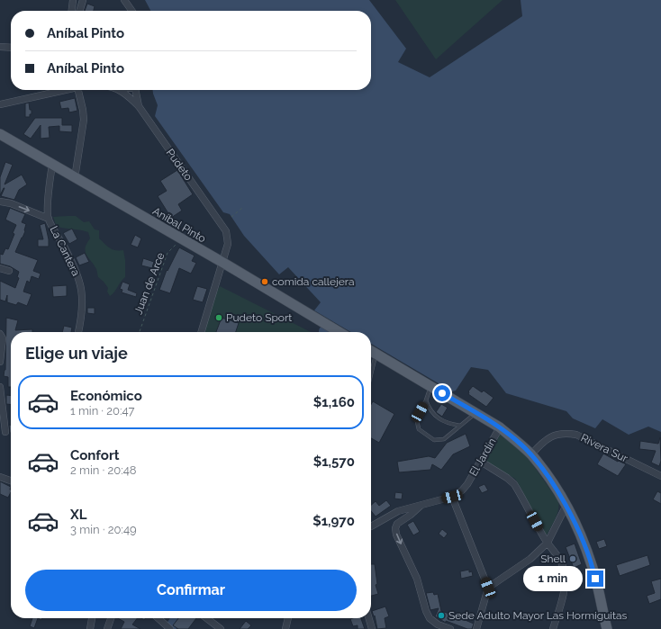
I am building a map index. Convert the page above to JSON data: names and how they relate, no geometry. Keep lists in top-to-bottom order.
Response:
{
  "streets": {
    "main road": ["Aníbal Pinto"],
    "street": [
      "Pudeto",
      "La Cantera",
      "Rivera Sur",
      "El Jardín"
    ],
    "path": ["Juan de Arce"]
  },
  "crossings": [
    ["Pudeto", "Aníbal Pinto"],
    ["Aníbal Pinto", "La Cantera"],
    ["Aníbal Pinto", "Juan de Arce"]
  ],
  "places": [
    "comida callejera",
    "Pudeto Sport",
    "Shell",
    "Sede Adulto Mayor Las Hormiguitas"
  ],
  "page": {
    "banner": ["Aníbal Pinto", "Aníbal Pinto"],
    "heading": "Elige un viaje",
    "list": [
      {
        "name": "Económico",
        "note": "1 min · 20:47",
        "value": "$1,160"
      },
      {
        "name": "Confort",
        "note": "2 min · 20:48",
        "value": "$1,570"
      },
      {
        "name": "XL",
        "note": "3 min · 20:49",
        "value": "$1,970"
      }
    ],
    "buttons": "Confirmar",
    "bubble": "1 min"
  }
}
